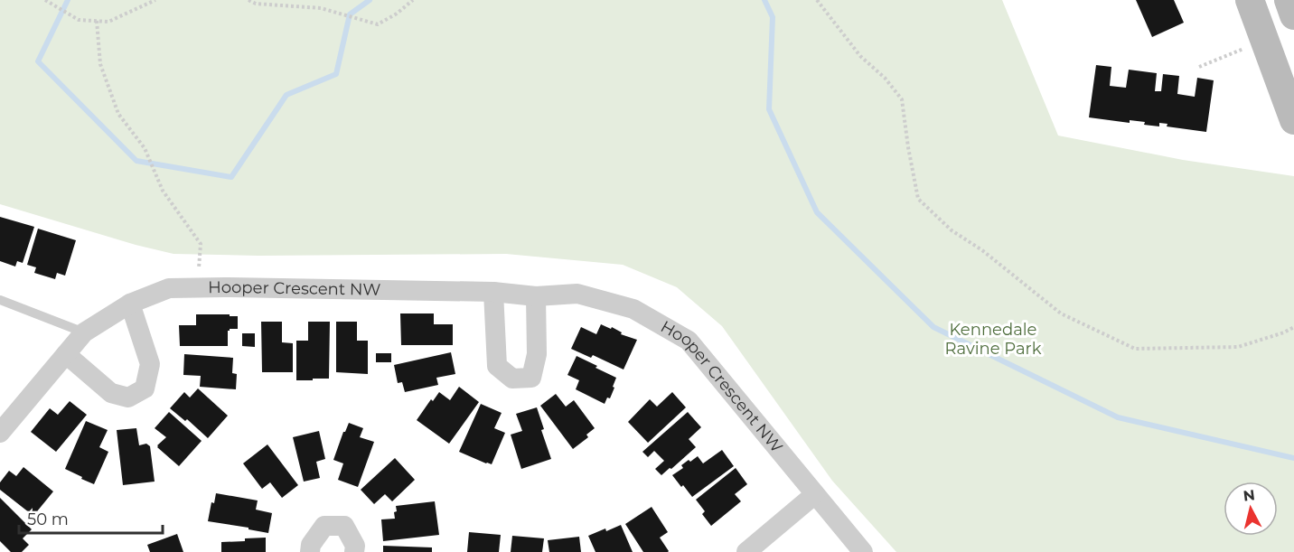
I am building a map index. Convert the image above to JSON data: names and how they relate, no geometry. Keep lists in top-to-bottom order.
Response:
{
  "streets": {
    "street": ["Hooper Crescent NW"]
  },
  "parks": ["Kennedale Ravine Park"],
  "scale_bar": "50 m",
  "north": "top"
}
